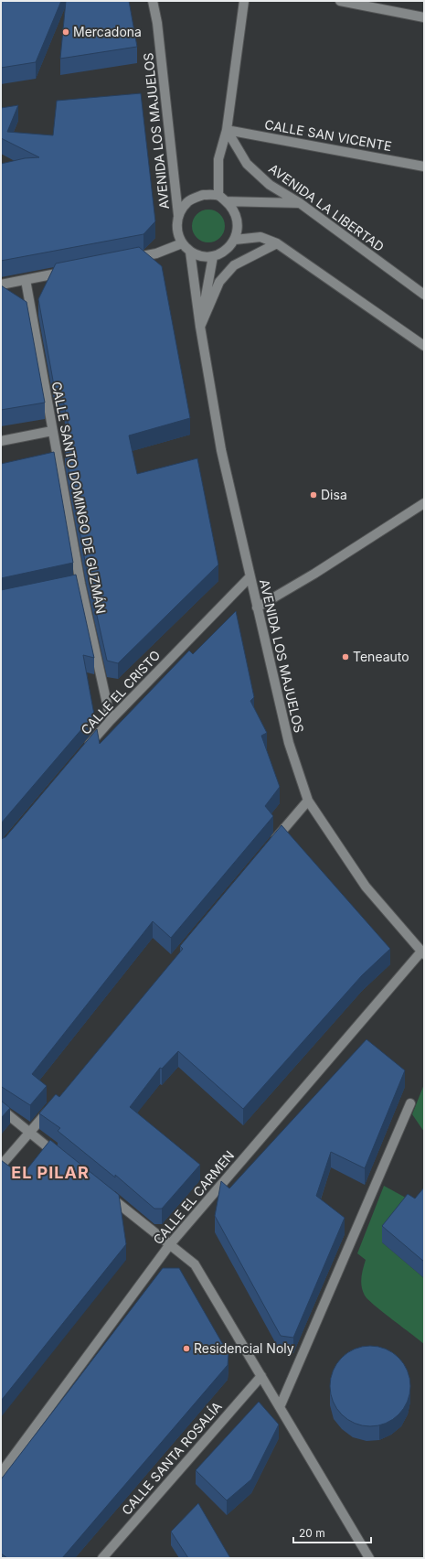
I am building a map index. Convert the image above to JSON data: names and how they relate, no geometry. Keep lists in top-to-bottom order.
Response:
{
  "streets": {
    "street": [
      "AVENIDA LOS MAJUELOS",
      "CALLE SAN VICENTE",
      "AVENIDA LA LIBERTAD",
      "CALLE SANTO DOMINGO DE GUZMÁN",
      "CALLE EL CRISTO",
      "CALLE EL CARMEN",
      "CALLE SANTA ROSALÍA"
    ]
  },
  "crossings": [
    ["AVENIDA LOS MAJUELOS", "CALLE EL CRISTO"],
    ["AVENIDA LOS MAJUELOS", "CALLE EL CARMEN"],
    ["CALLE SAN VICENTE", "AVENIDA LA LIBERTAD"],
    ["CALLE SANTO DOMINGO DE GUZMÁN", "CALLE EL CRISTO"]
  ],
  "districts": ["EL PILAR"],
  "places": [
    "Mercadona",
    "Disa",
    "Teneauto",
    "Residencial Noly"
  ],
  "scale_bar": "20 m"
}
